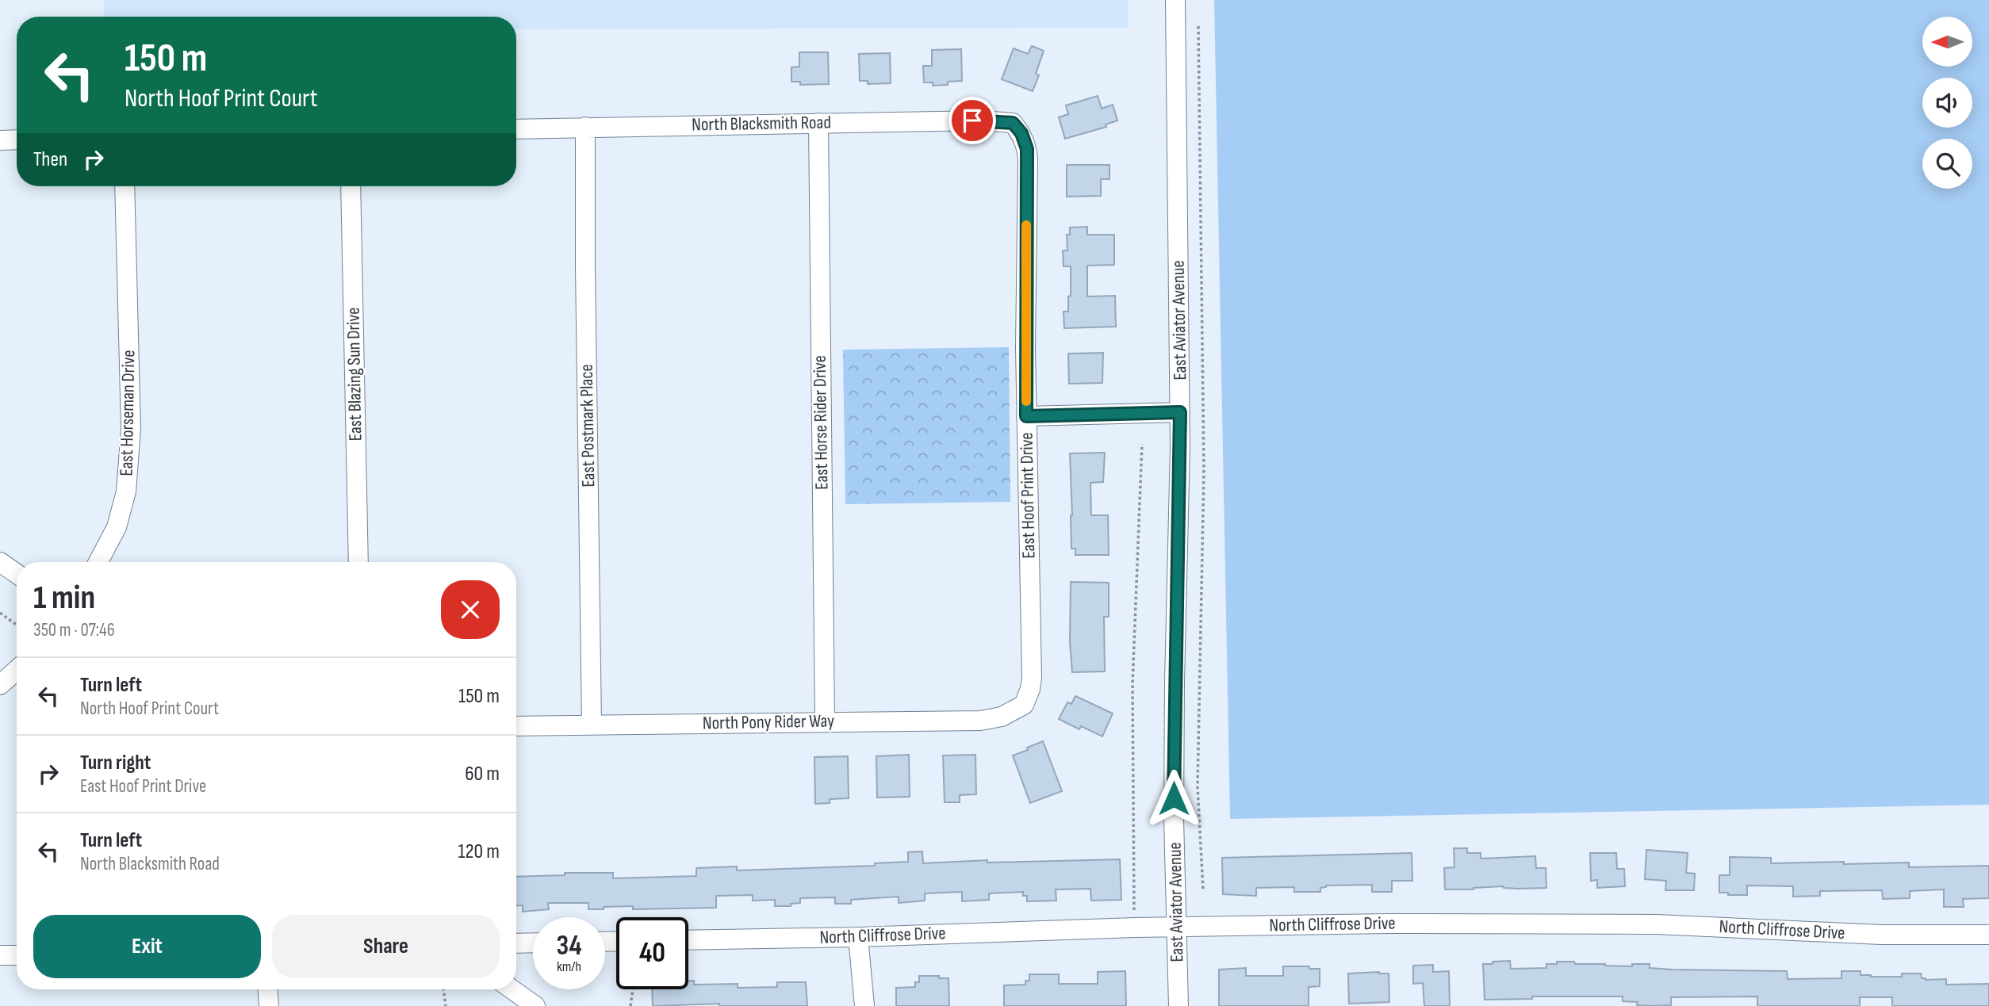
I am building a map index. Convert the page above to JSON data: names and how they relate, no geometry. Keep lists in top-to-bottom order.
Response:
{
  "streets": {
    "street": [
      "North Blacksmith Road",
      "East Aviator Avenue",
      "East Blazing Sun Drive",
      "East Horseman Drive",
      "East Horse Rider Drive",
      "East Postmark Place",
      "East Hoof Print Drive",
      "North Pony Rider Way",
      "North Cliffrose Drive"
    ]
  },
  "crossings": [
    ["North Blacksmith Road", "East Horse Rider Drive"],
    ["North Blacksmith Road", "East Postmark Place"],
    ["North Blacksmith Road", "East Hoof Print Drive"],
    ["East Aviator Avenue", "North Cliffrose Drive"],
    ["East Horse Rider Drive", "North Pony Rider Way"],
    ["East Postmark Place", "North Pony Rider Way"],
    ["East Hoof Print Drive", "North Pony Rider Way"]
  ],
  "north": "left",
  "page": {
    "turn": ["150 m", "North Hoof Print Court"],
    "then": "Then",
    "heading": ["1 min", "350 m · 07:46"],
    "list": [
      {
        "name": "Turn left",
        "note": "North Hoof Print Court",
        "value": "150 m"
      },
      {
        "name": "Turn right",
        "note": "East Hoof Print Drive",
        "value": "60 m"
      },
      {
        "name": "Turn left",
        "note": "North Blacksmith Road",
        "value": "120 m"
      }
    ],
    "buttons": ["Exit", "Share"],
    "speed": "34 km/h",
    "limit": "40"
  }
}
